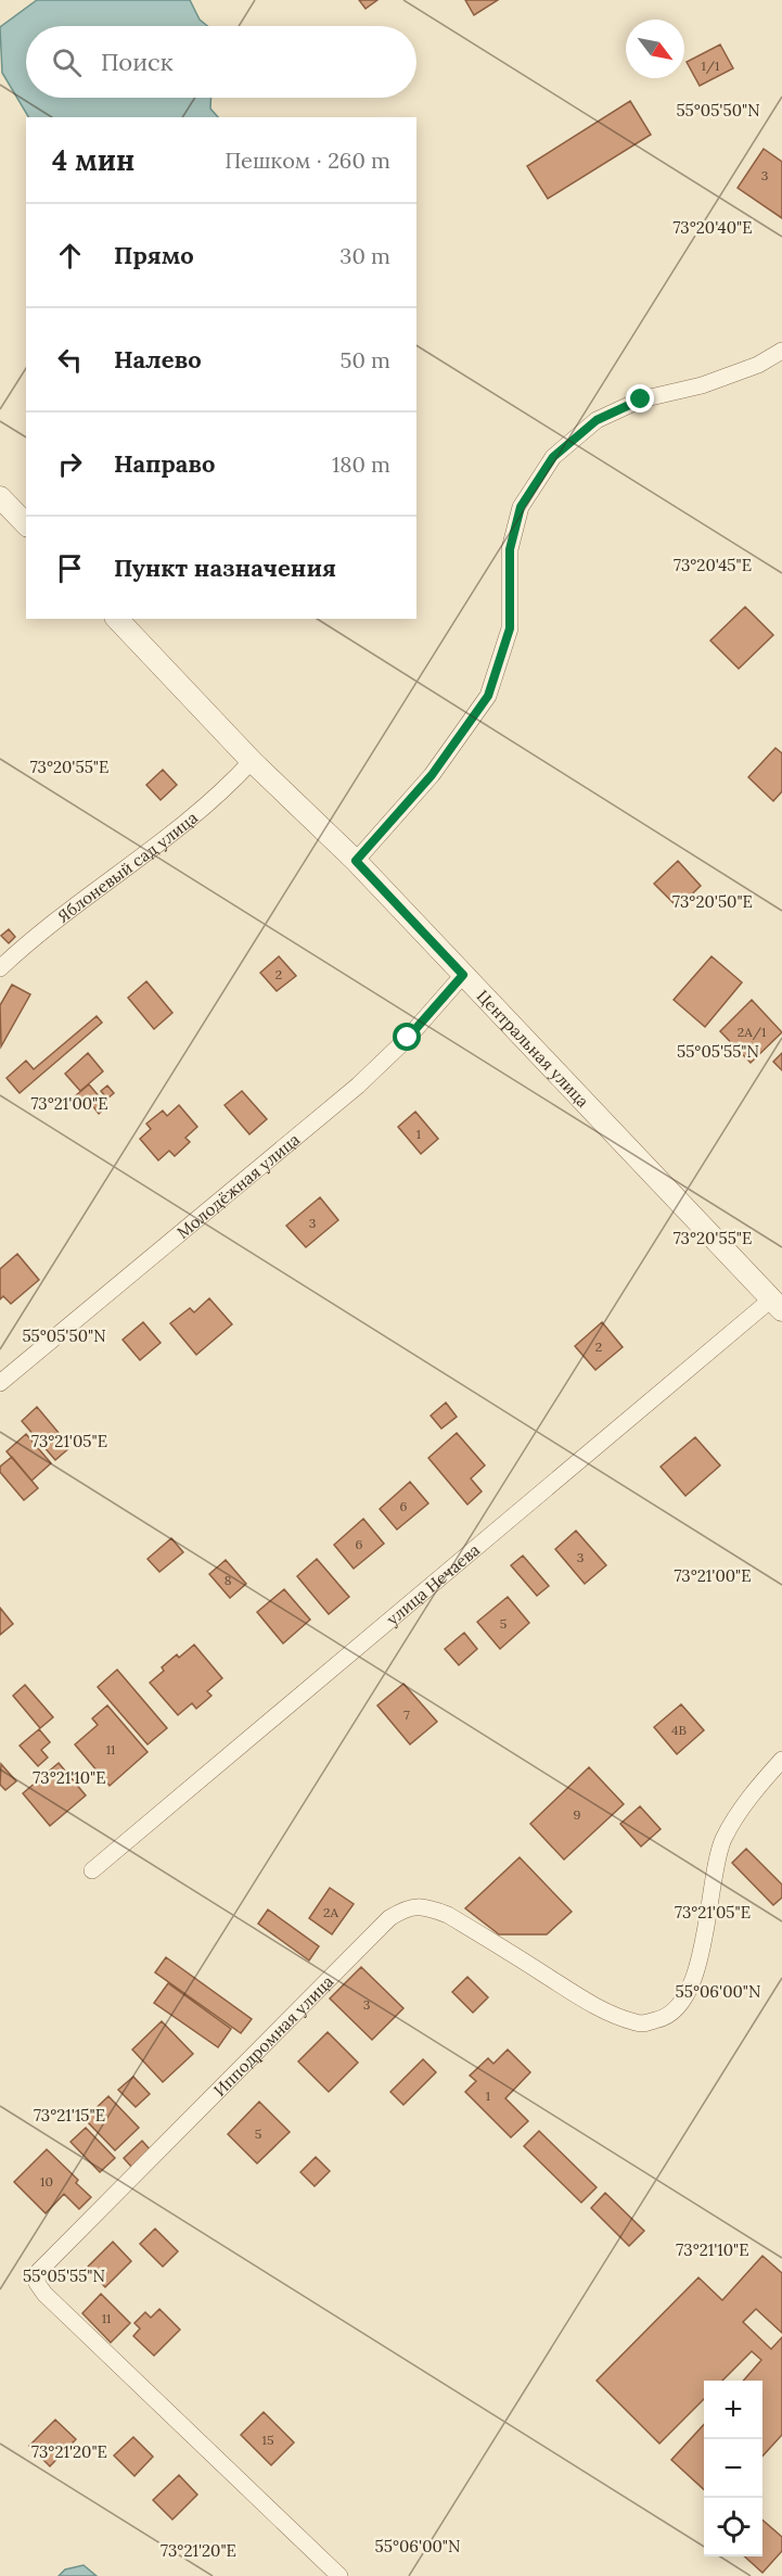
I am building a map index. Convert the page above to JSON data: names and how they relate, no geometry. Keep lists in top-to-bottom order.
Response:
{
  "streets": {
    "street": [
      "Яблоневый сад улица",
      "Центральная улица",
      "Молодёжная улица",
      "улица Нечаева",
      "Ипподромная улица"
    ]
  },
  "crossings": [
    ["Яблоневый сад улица", "Центральная улица"],
    ["Центральная улица", "Молодёжная улица"],
    ["Центральная улица", "улица Нечаева"]
  ],
  "house_numbers": [
    "1/1",
    "3",
    "2",
    "2А/1",
    "1",
    "3",
    "2",
    "6",
    "6",
    "3",
    "8",
    "5",
    "7",
    "4В",
    "11",
    "9",
    "2А",
    "3",
    "1",
    "5",
    "10",
    "11",
    "15"
  ],
  "north": "bottom right",
  "page": {
    "search": "Поиск",
    "heading": ["4 мин", "Пешком · 260 m"],
    "list": [
      ["Прямо", "30 m"],
      ["Налево", "50 m"],
      ["Направо", "180 m"],
      "Пункт назначения"
    ],
    "map_buttons": ["+", "−"]
  },
  "coordinates": [
    "55°05'50\"N",
    "73°20'40\"E",
    "73°20'45\"E",
    "73°20'55\"E",
    "73°20'50\"E",
    "55°05'55\"N",
    "73°21'00\"E",
    "73°21'05\"E",
    "73°21'10\"E",
    "55°06'00\"N",
    "73°21'15\"E",
    "73°21'20\"E"
  ]
}
